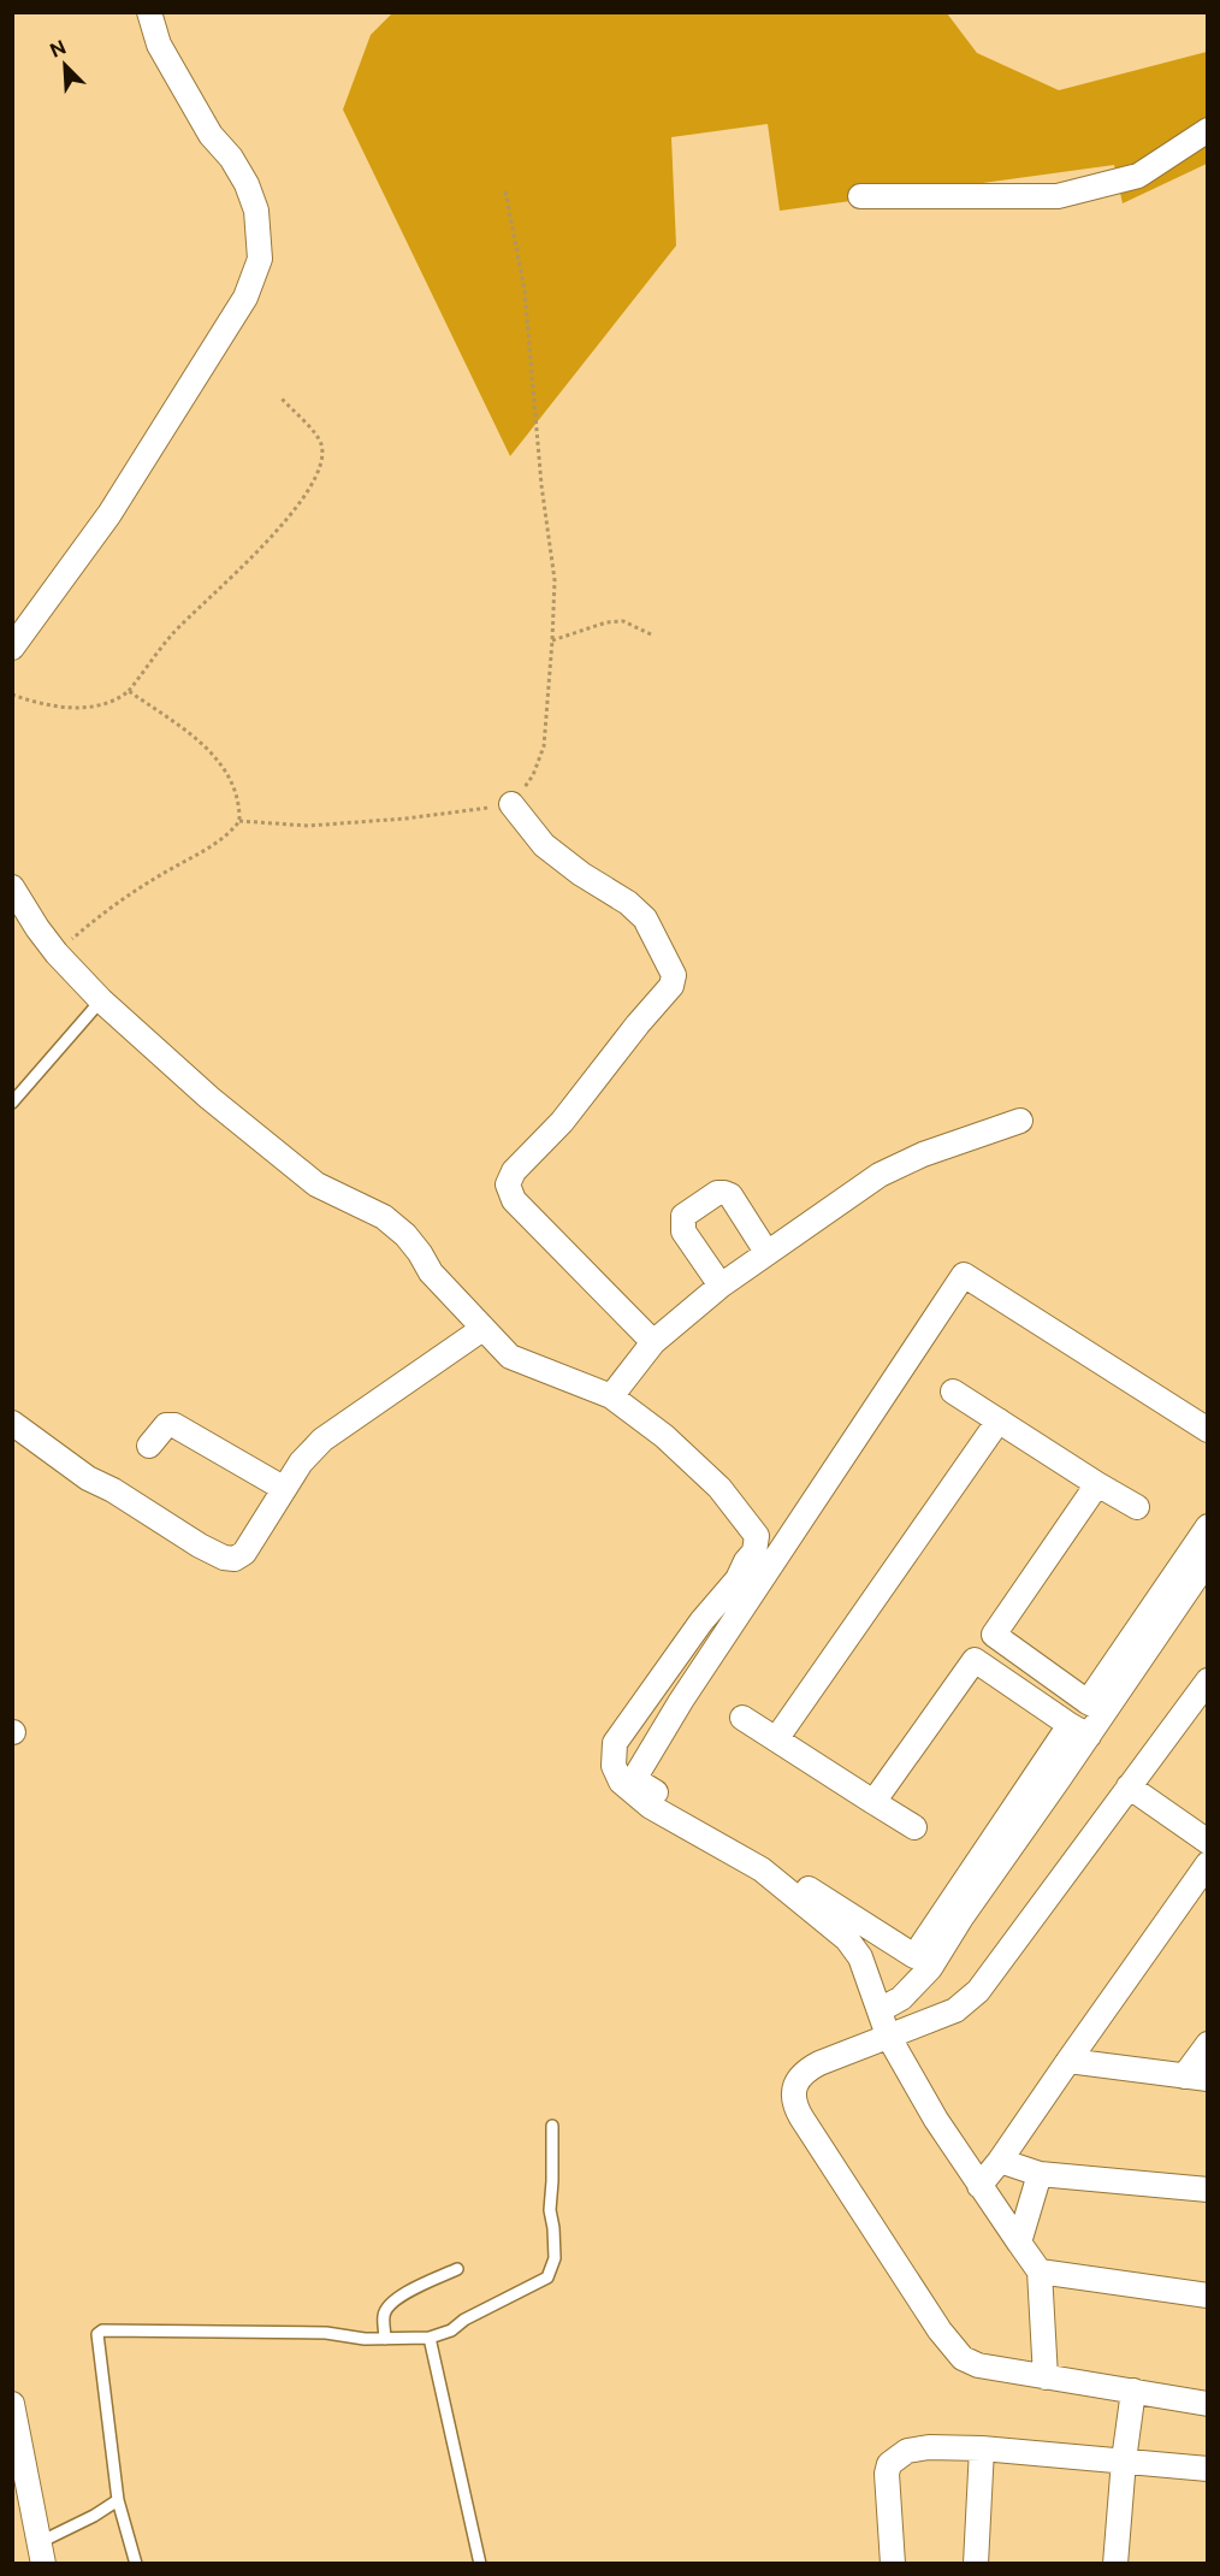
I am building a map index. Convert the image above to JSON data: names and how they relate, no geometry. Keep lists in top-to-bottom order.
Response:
{
  "north": "top left"
}
